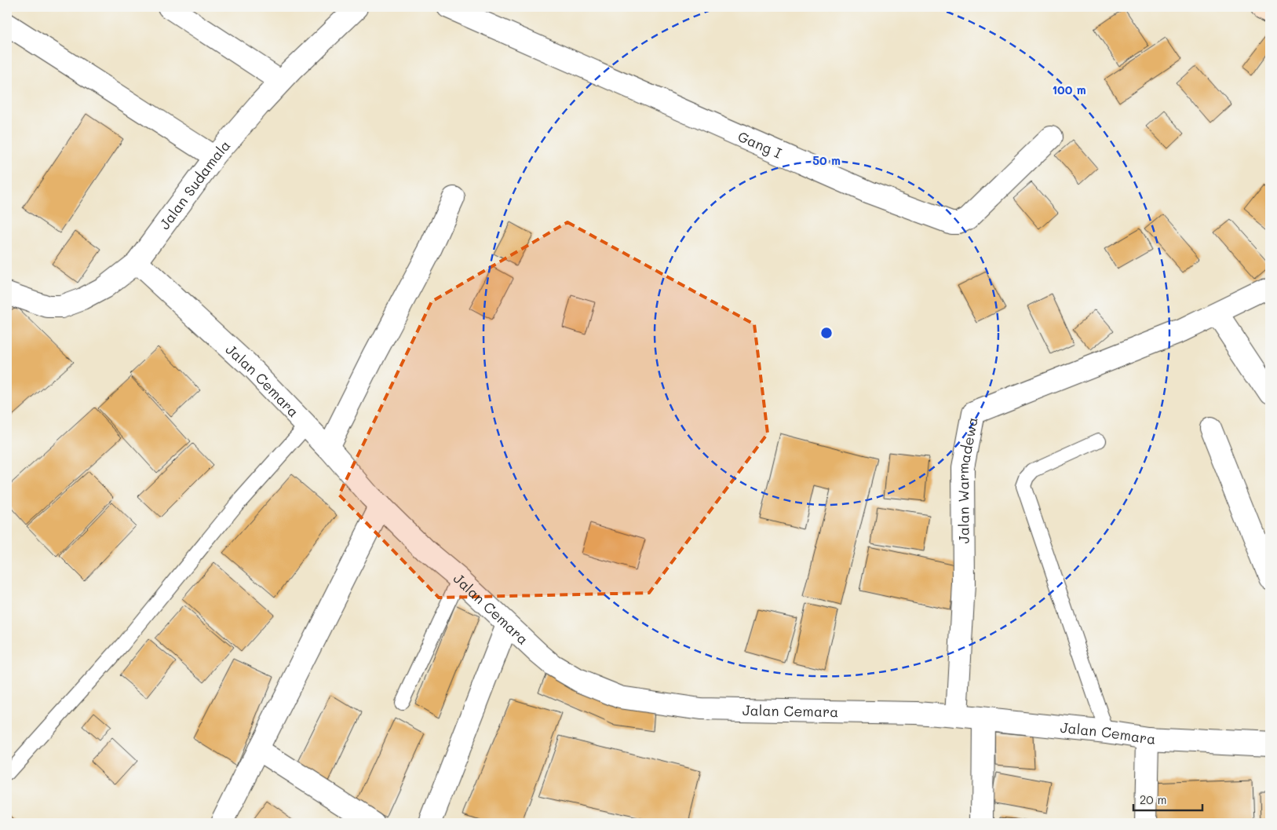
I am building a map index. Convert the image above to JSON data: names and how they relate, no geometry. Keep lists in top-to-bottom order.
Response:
{
  "streets": {
    "street": [
      "Gang I",
      "Jalan Sudamala",
      "Jalan Cemara",
      "Jalan Warmadewa"
    ]
  },
  "crossings": [
    ["Jalan Sudamala", "Jalan Cemara"],
    ["Jalan Cemara", "Jalan Warmadewa"]
  ],
  "scale_bar": "20 m",
  "rings": ["100 m", "50 m"]
}
